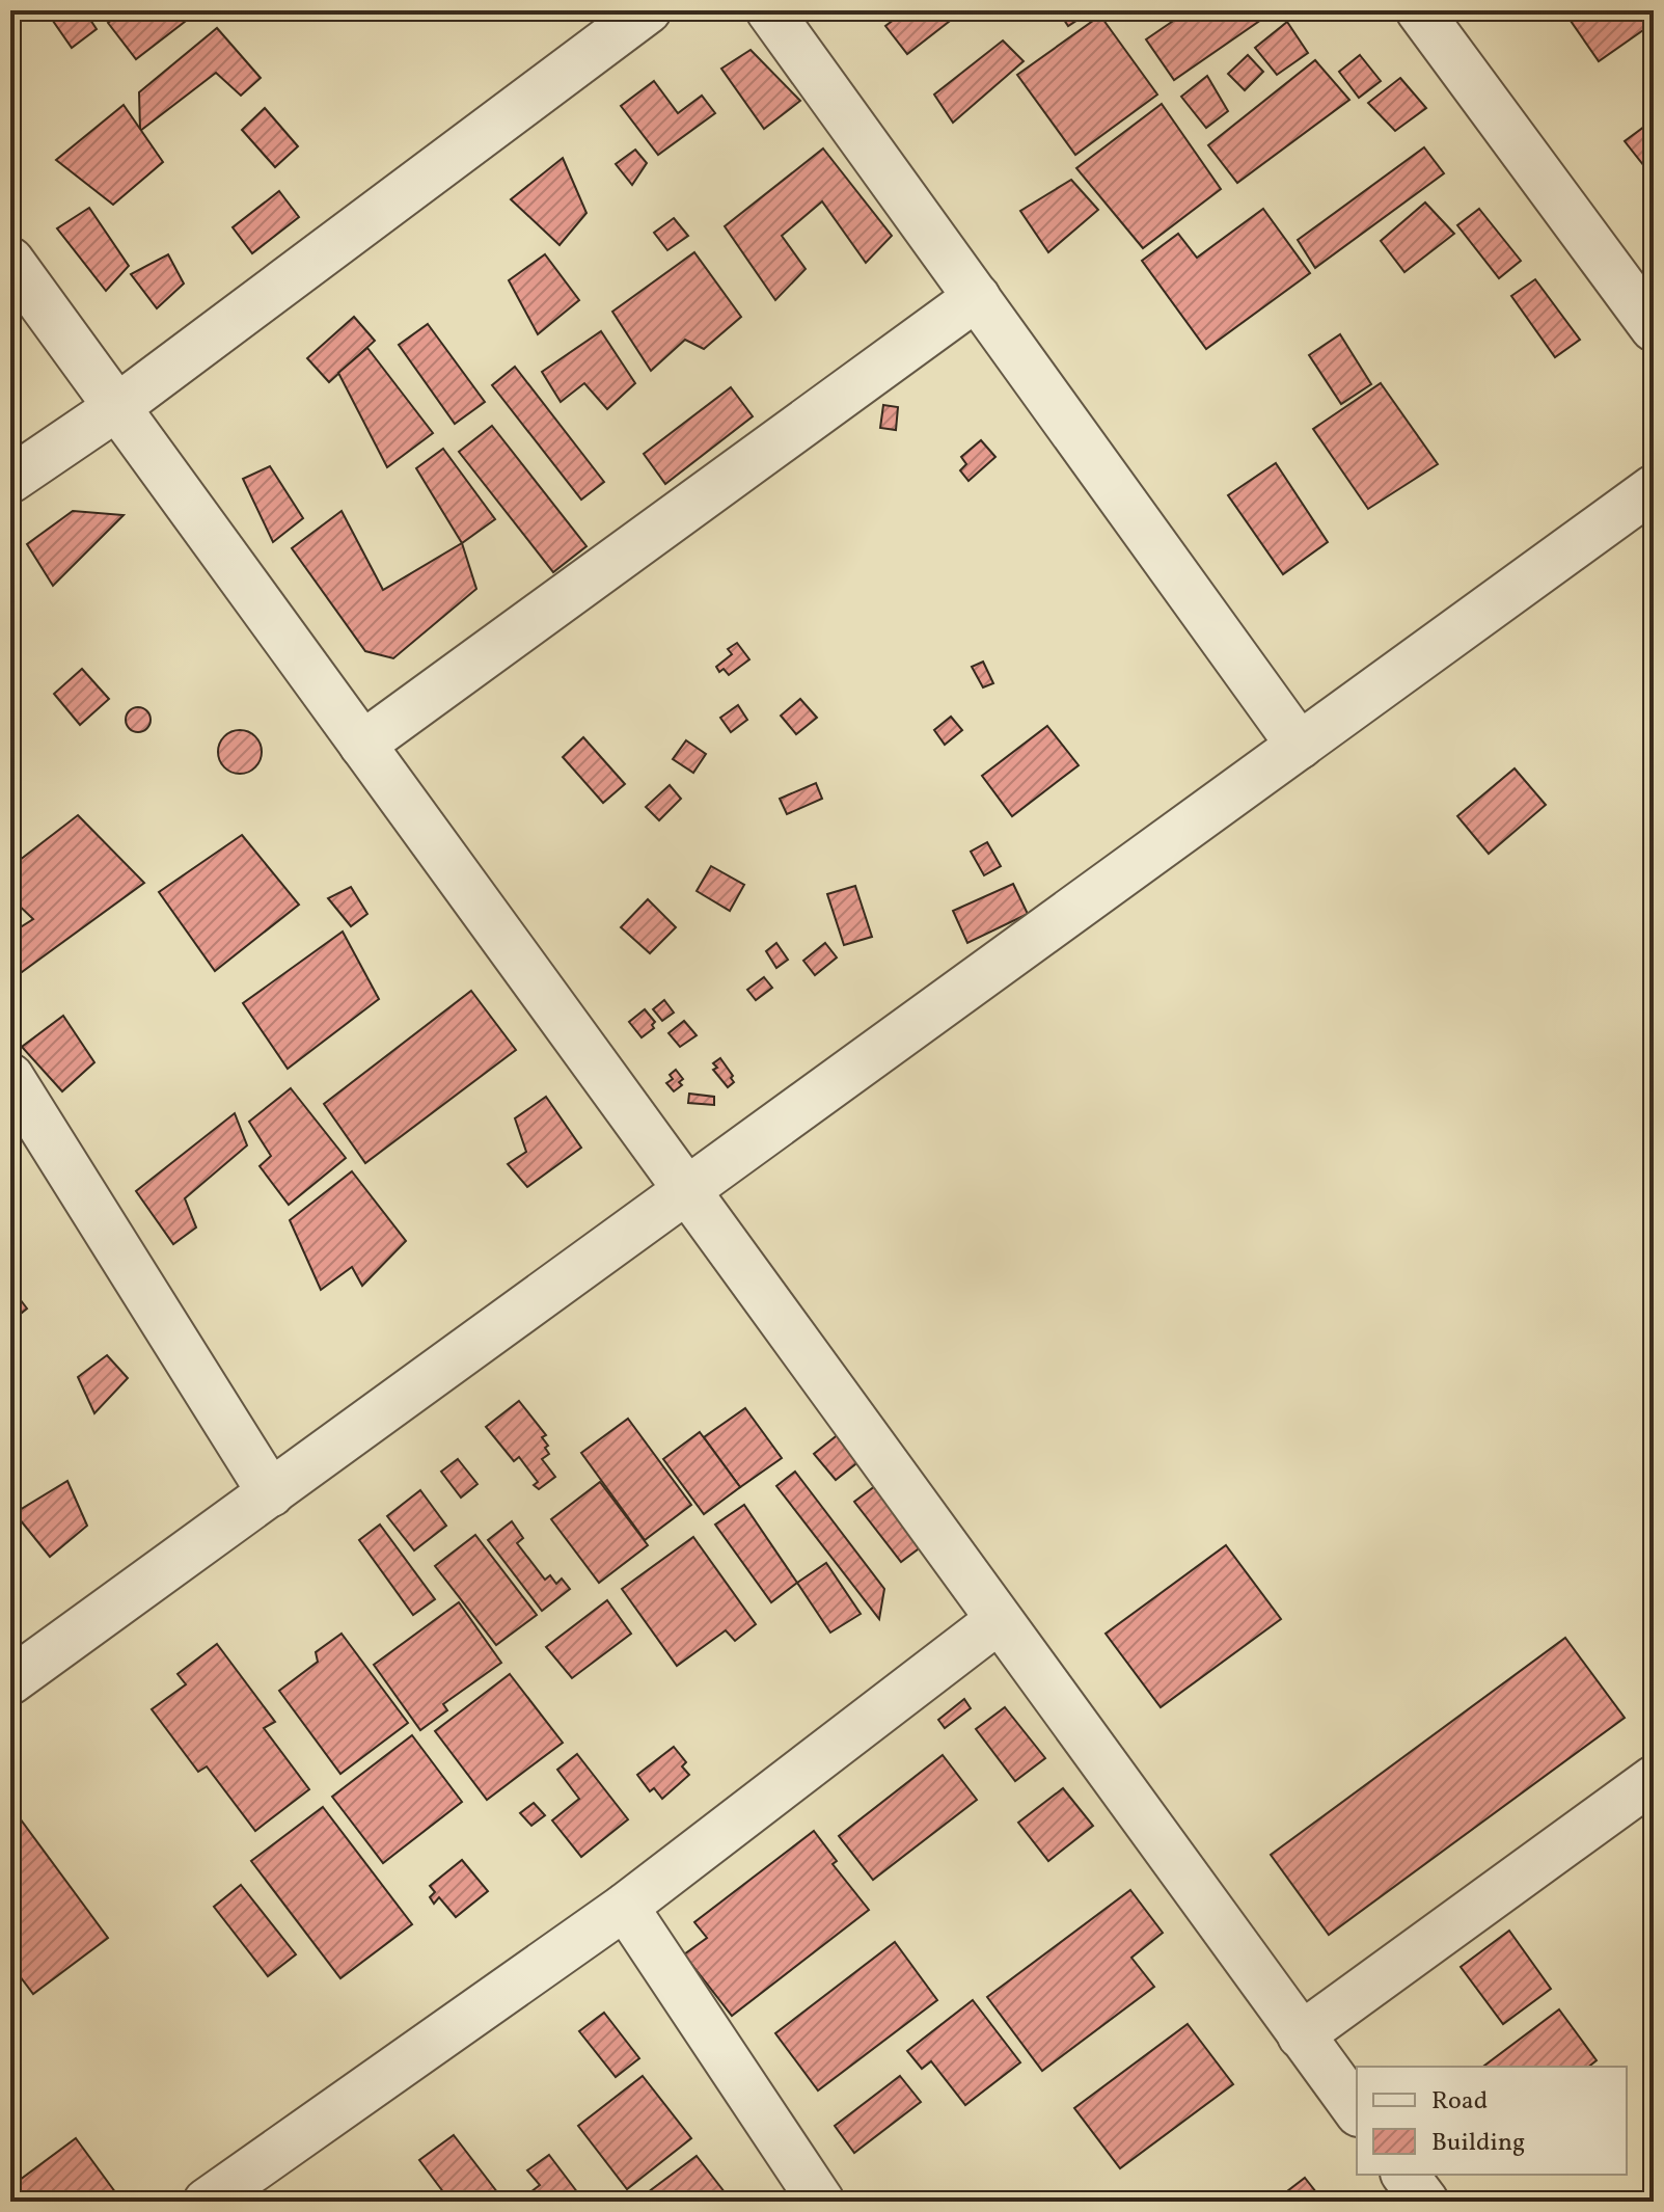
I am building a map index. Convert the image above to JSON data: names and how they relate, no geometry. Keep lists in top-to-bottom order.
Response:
{
  "legend": ["Road", "Building"]
}
